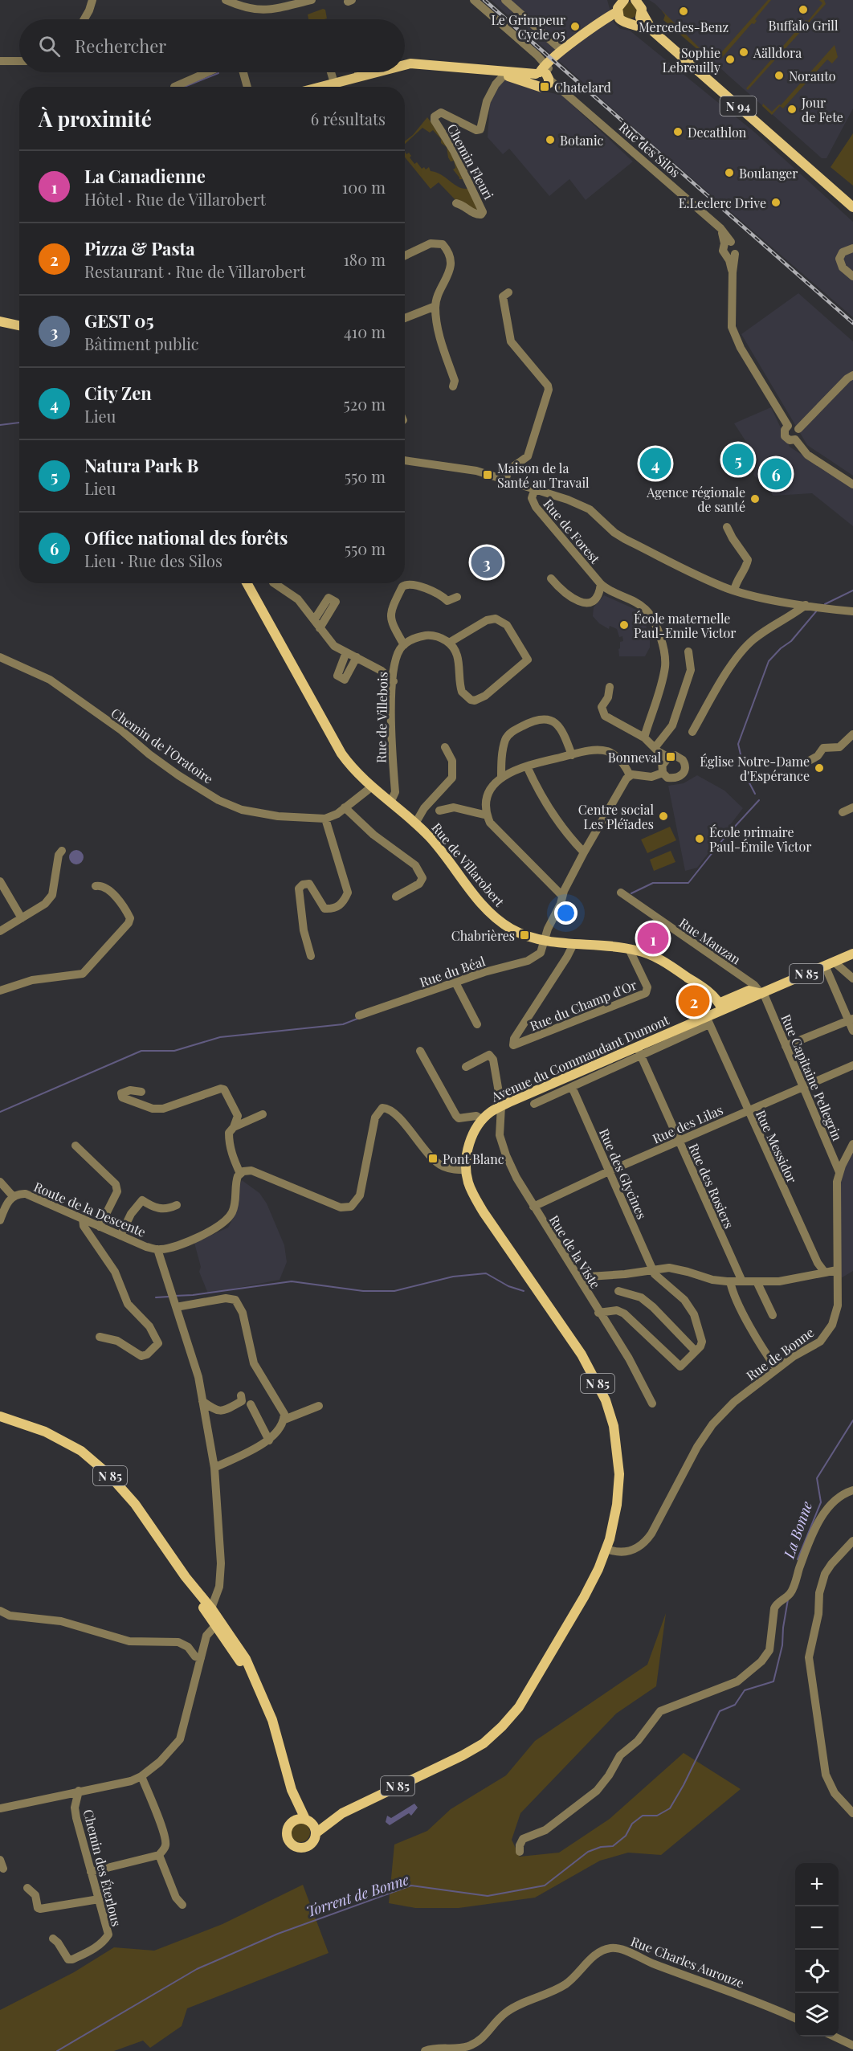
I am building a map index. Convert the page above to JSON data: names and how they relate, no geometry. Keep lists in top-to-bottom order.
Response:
{
  "streets": {
    "main road": [
      "N 94",
      "Rue de Villarobert",
      "N 85",
      "Avenue du Commandant Dumont"
    ],
    "street": [
      "Rue des Silos",
      "Chemin Fleuri",
      "Rue de Forest",
      "Rue de Villebois",
      "Chemin de l'Oratoire",
      "Rue Mauzan",
      "Rue du Béal",
      "Rue du Champ d'Or",
      "Rue Capitaine Pellegrin",
      "Rue des Lilas",
      "Rue Messidor",
      "Rue des Glycines",
      "Rue des Rosiers",
      "Route de la Descente",
      "Rue de la Viste",
      "Rue de Bonne",
      "Chemin des Éterlous",
      "Rue Charles Aurouze"
    ]
  },
  "crossings": [
    ["Rue de Villebois", "Rue de Villarobert"],
    ["Chemin de l'Oratoire", "Rue de Villarobert"],
    ["Rue de Villarobert", "Rue du Béal"],
    ["Rue de Villarobert", "Rue du Champ d'Or"],
    ["Rue de Villarobert", "Avenue du Commandant Dumont"],
    ["Rue Mauzan", "N 85"],
    ["Rue Mauzan", "Avenue du Commandant Dumont"],
    ["Rue Mauzan", "Rue Capitaine Pellegrin"],
    ["N 85", "Avenue du Commandant Dumont"],
    ["N 85", "Rue Capitaine Pellegrin"],
    ["N 85", "Rue de Bonne"],
    ["Avenue du Commandant Dumont", "Rue Capitaine Pellegrin"],
    ["Avenue du Commandant Dumont", "Rue Messidor"],
    ["Avenue du Commandant Dumont", "Rue des Rosiers"],
    ["Avenue du Commandant Dumont", "Rue de la Viste"],
    ["Avenue du Commandant Dumont", "Rue de Bonne"],
    ["Rue Capitaine Pellegrin", "Rue des Lilas"],
    ["Rue Capitaine Pellegrin", "Rue de Bonne"],
    ["Rue des Lilas", "Rue Messidor"],
    ["Rue des Lilas", "Rue des Glycines"],
    ["Rue des Lilas", "Rue des Rosiers"],
    ["Rue des Lilas", "Rue de la Viste"]
  ],
  "water": ["La Bonne", "Torrent de Bonne"],
  "places": {
    "other": [
      "Buffalo Grill",
      "Mercedes-Benz",
      "Le Grimpeur Cycle 05",
      "Aälldora",
      "Sophie Lebreuilly",
      "Norauto",
      "Jour de Fete",
      "Decathlon",
      "Botanic",
      "Boulanger",
      "E.Leclerc Drive",
      "Agence régionale de santé",
      "École maternelle Paul-Emile Victor",
      "Église Notre-Dame d'Espérance",
      "Centre social Les Pléïades",
      "École primaire Paul-Émile Victor"
    ],
    "transit": [
      "Chatelard",
      "Maison de la Santé au Travail",
      "Bonneval",
      "Chabrières",
      "Pont Blanc"
    ]
  },
  "page": {
    "search": "Rechercher",
    "heading": ["À proximité", "6 résultats"],
    "list": [
      {
        "mark": "1",
        "name": "La Canadienne",
        "note": "Hôtel · Rue de Villarobert",
        "value": "100 m"
      },
      {
        "mark": "2",
        "name": "Pizza & Pasta",
        "note": "Restaurant · Rue de Villarobert",
        "value": "180 m"
      },
      {
        "mark": "3",
        "name": "GEST 05",
        "note": "Bâtiment public",
        "value": "410 m"
      },
      {
        "mark": "4",
        "name": "City Zen",
        "note": "Lieu",
        "value": "520 m"
      },
      {
        "mark": "5",
        "name": "Natura Park B",
        "note": "Lieu",
        "value": "550 m"
      },
      {
        "mark": "6",
        "name": "Office national des forêts",
        "note": "Lieu · Rue des Silos",
        "value": "550 m"
      }
    ],
    "pins": [
      "5",
      "4",
      "6",
      "3",
      "1",
      "2"
    ],
    "map_buttons": ["+", "−"]
  }
}
